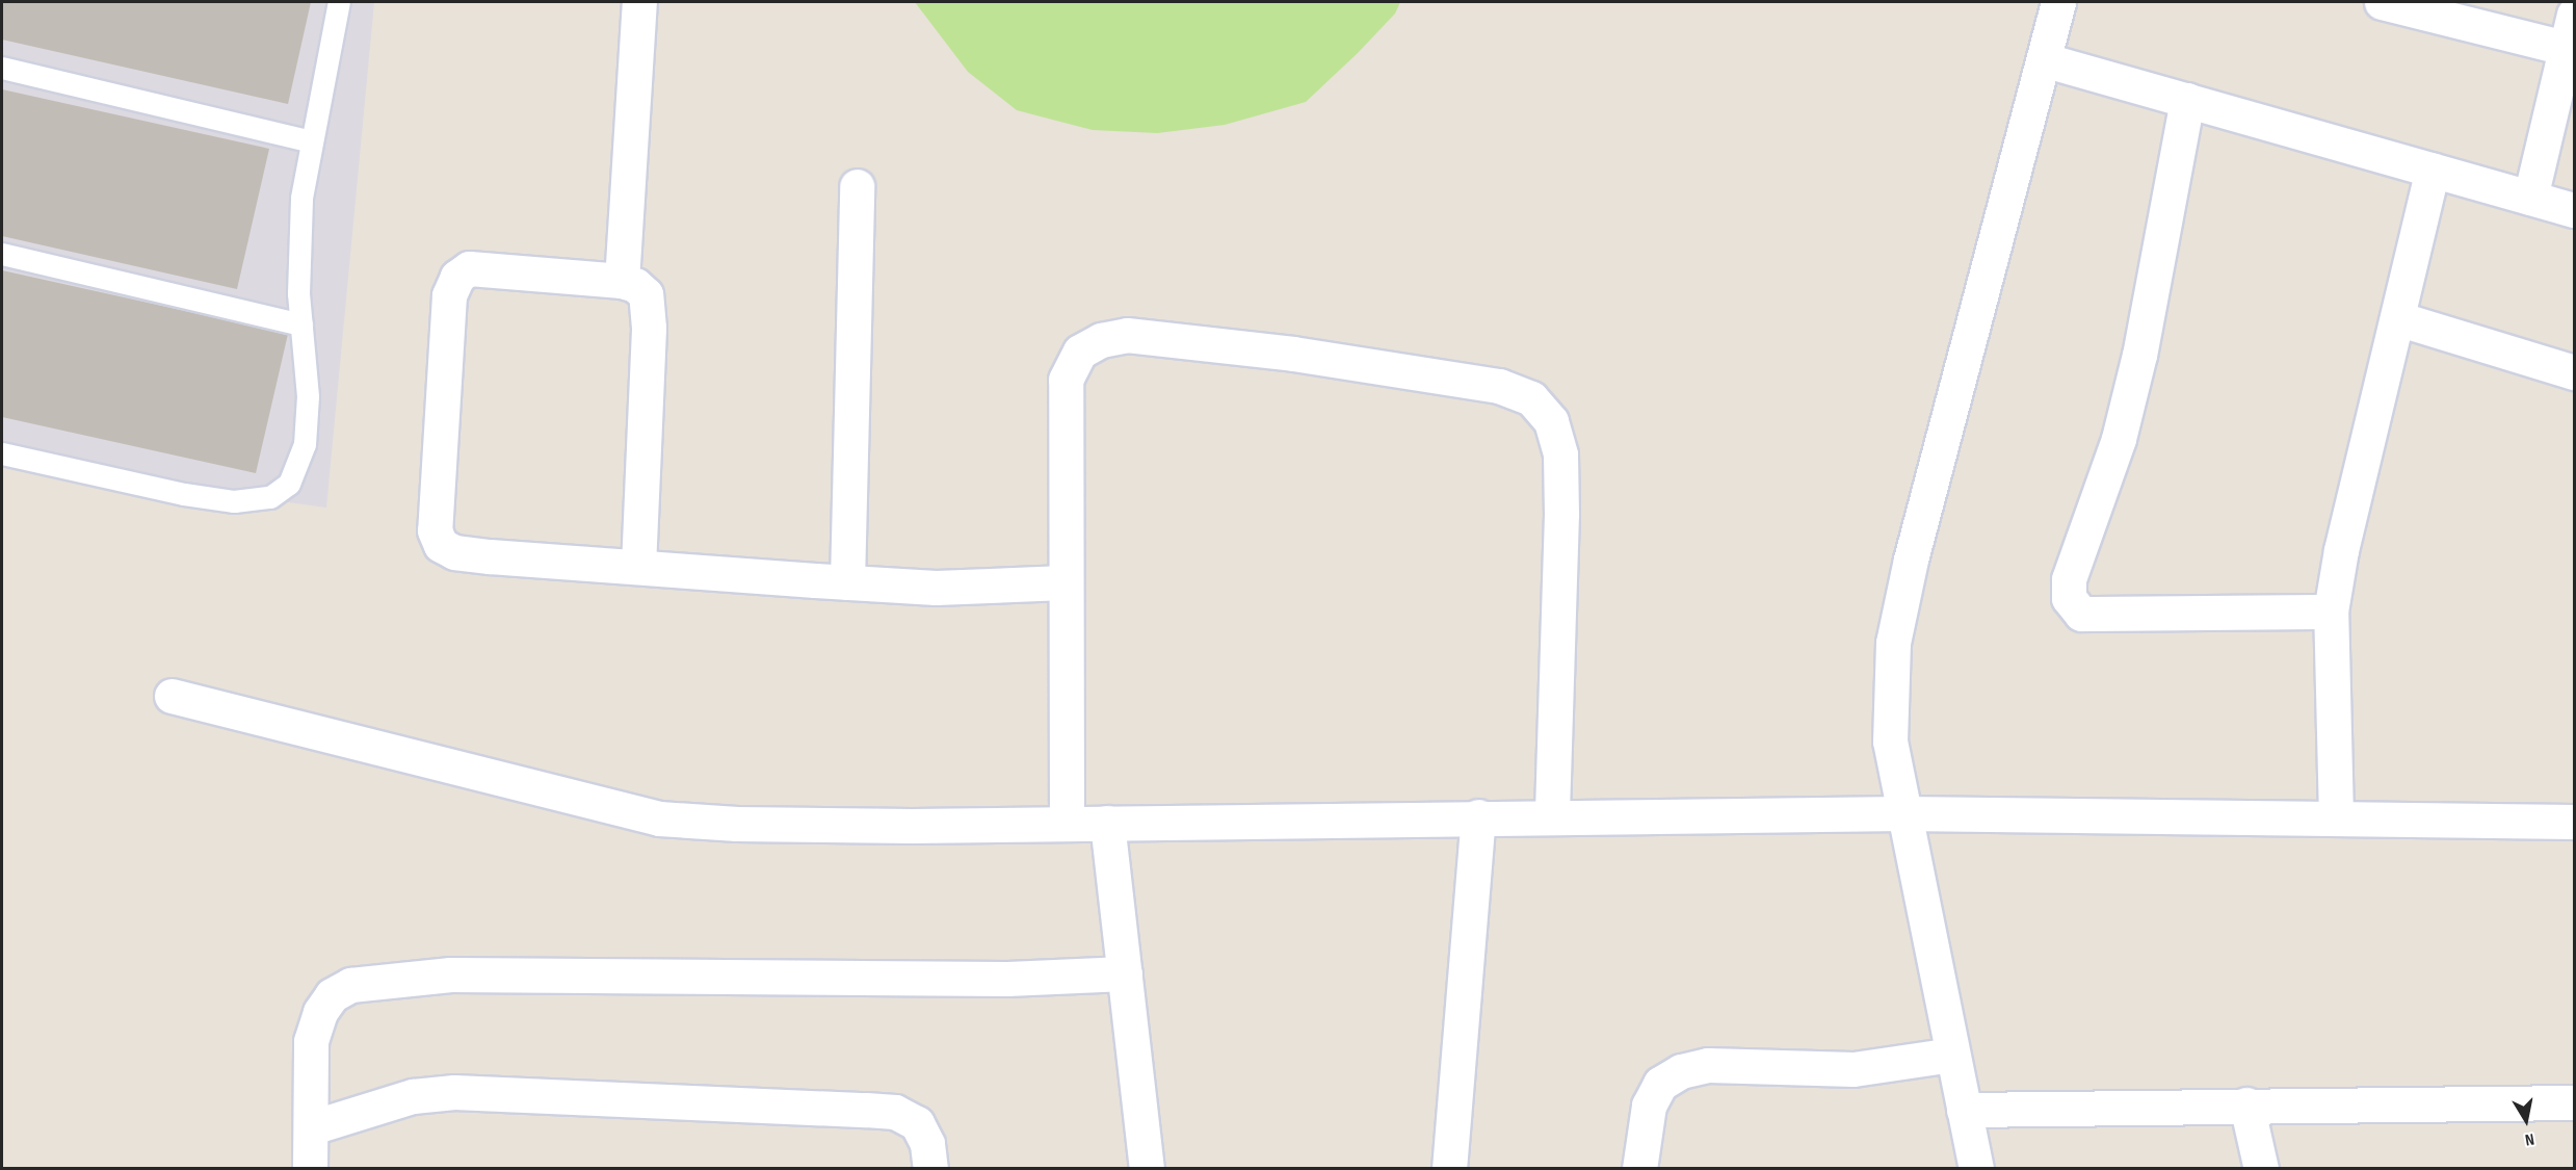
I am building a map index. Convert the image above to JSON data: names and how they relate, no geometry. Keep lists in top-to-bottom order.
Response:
{
  "north": "bottom"
}
